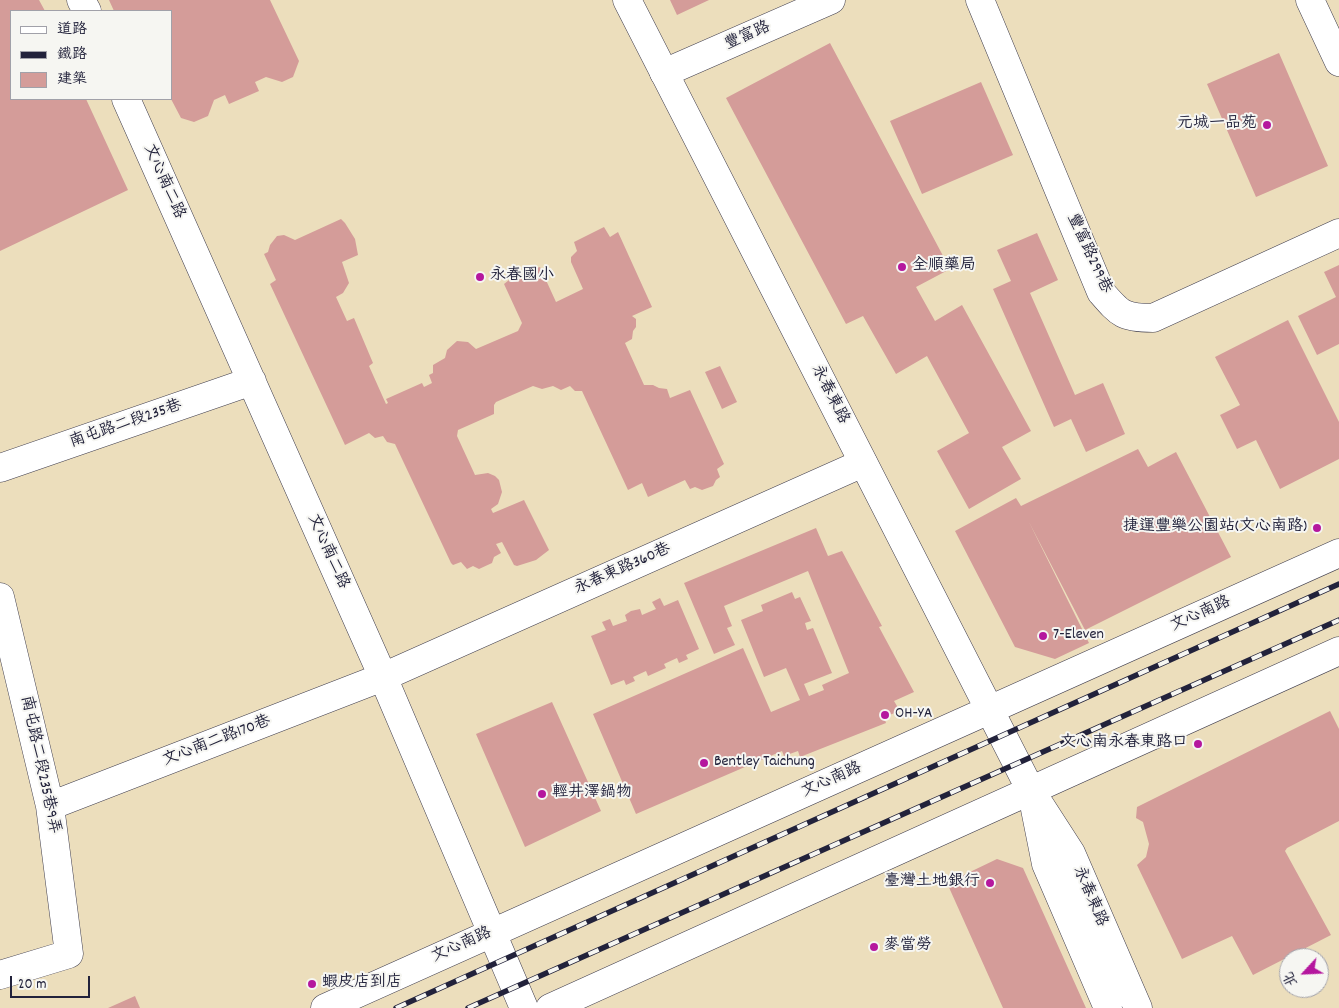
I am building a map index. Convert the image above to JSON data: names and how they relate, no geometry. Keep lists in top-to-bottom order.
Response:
{
  "streets": {
    "street": [
      "豐富路",
      "文心南二路",
      "豐富路299巷",
      "永春東路",
      "南屯路二段235巷",
      "永春東路360巷",
      "文心南路",
      "文心南二路170巷",
      "南屯路二段235巷9弄"
    ]
  },
  "crossings": [
    ["豐富路", "永春東路"],
    ["文心南二路", "南屯路二段235巷"],
    ["文心南二路", "永春東路360巷"],
    ["文心南二路", "文心南路"],
    ["文心南二路", "文心南二路170巷"],
    ["永春東路", "永春東路360巷"],
    ["永春東路", "文心南路"],
    ["永春東路360巷", "文心南二路170巷"],
    ["文心南二路170巷", "南屯路二段235巷9弄"]
  ],
  "places": [
    "元城一品苑",
    "全順藥局",
    "永春國小",
    "捷運豐樂公園站(文心南路)",
    "7-Eleven",
    "OH-YA",
    "文心南永春東路口",
    "Bentley Taichung",
    "輕井澤鍋物",
    "臺灣土地銀行",
    "麥當勞",
    "蝦皮店到店"
  ],
  "legend": ["道路", "鐵路", "建築"],
  "scale_bar": "20 m",
  "north": "bottom left"
}
